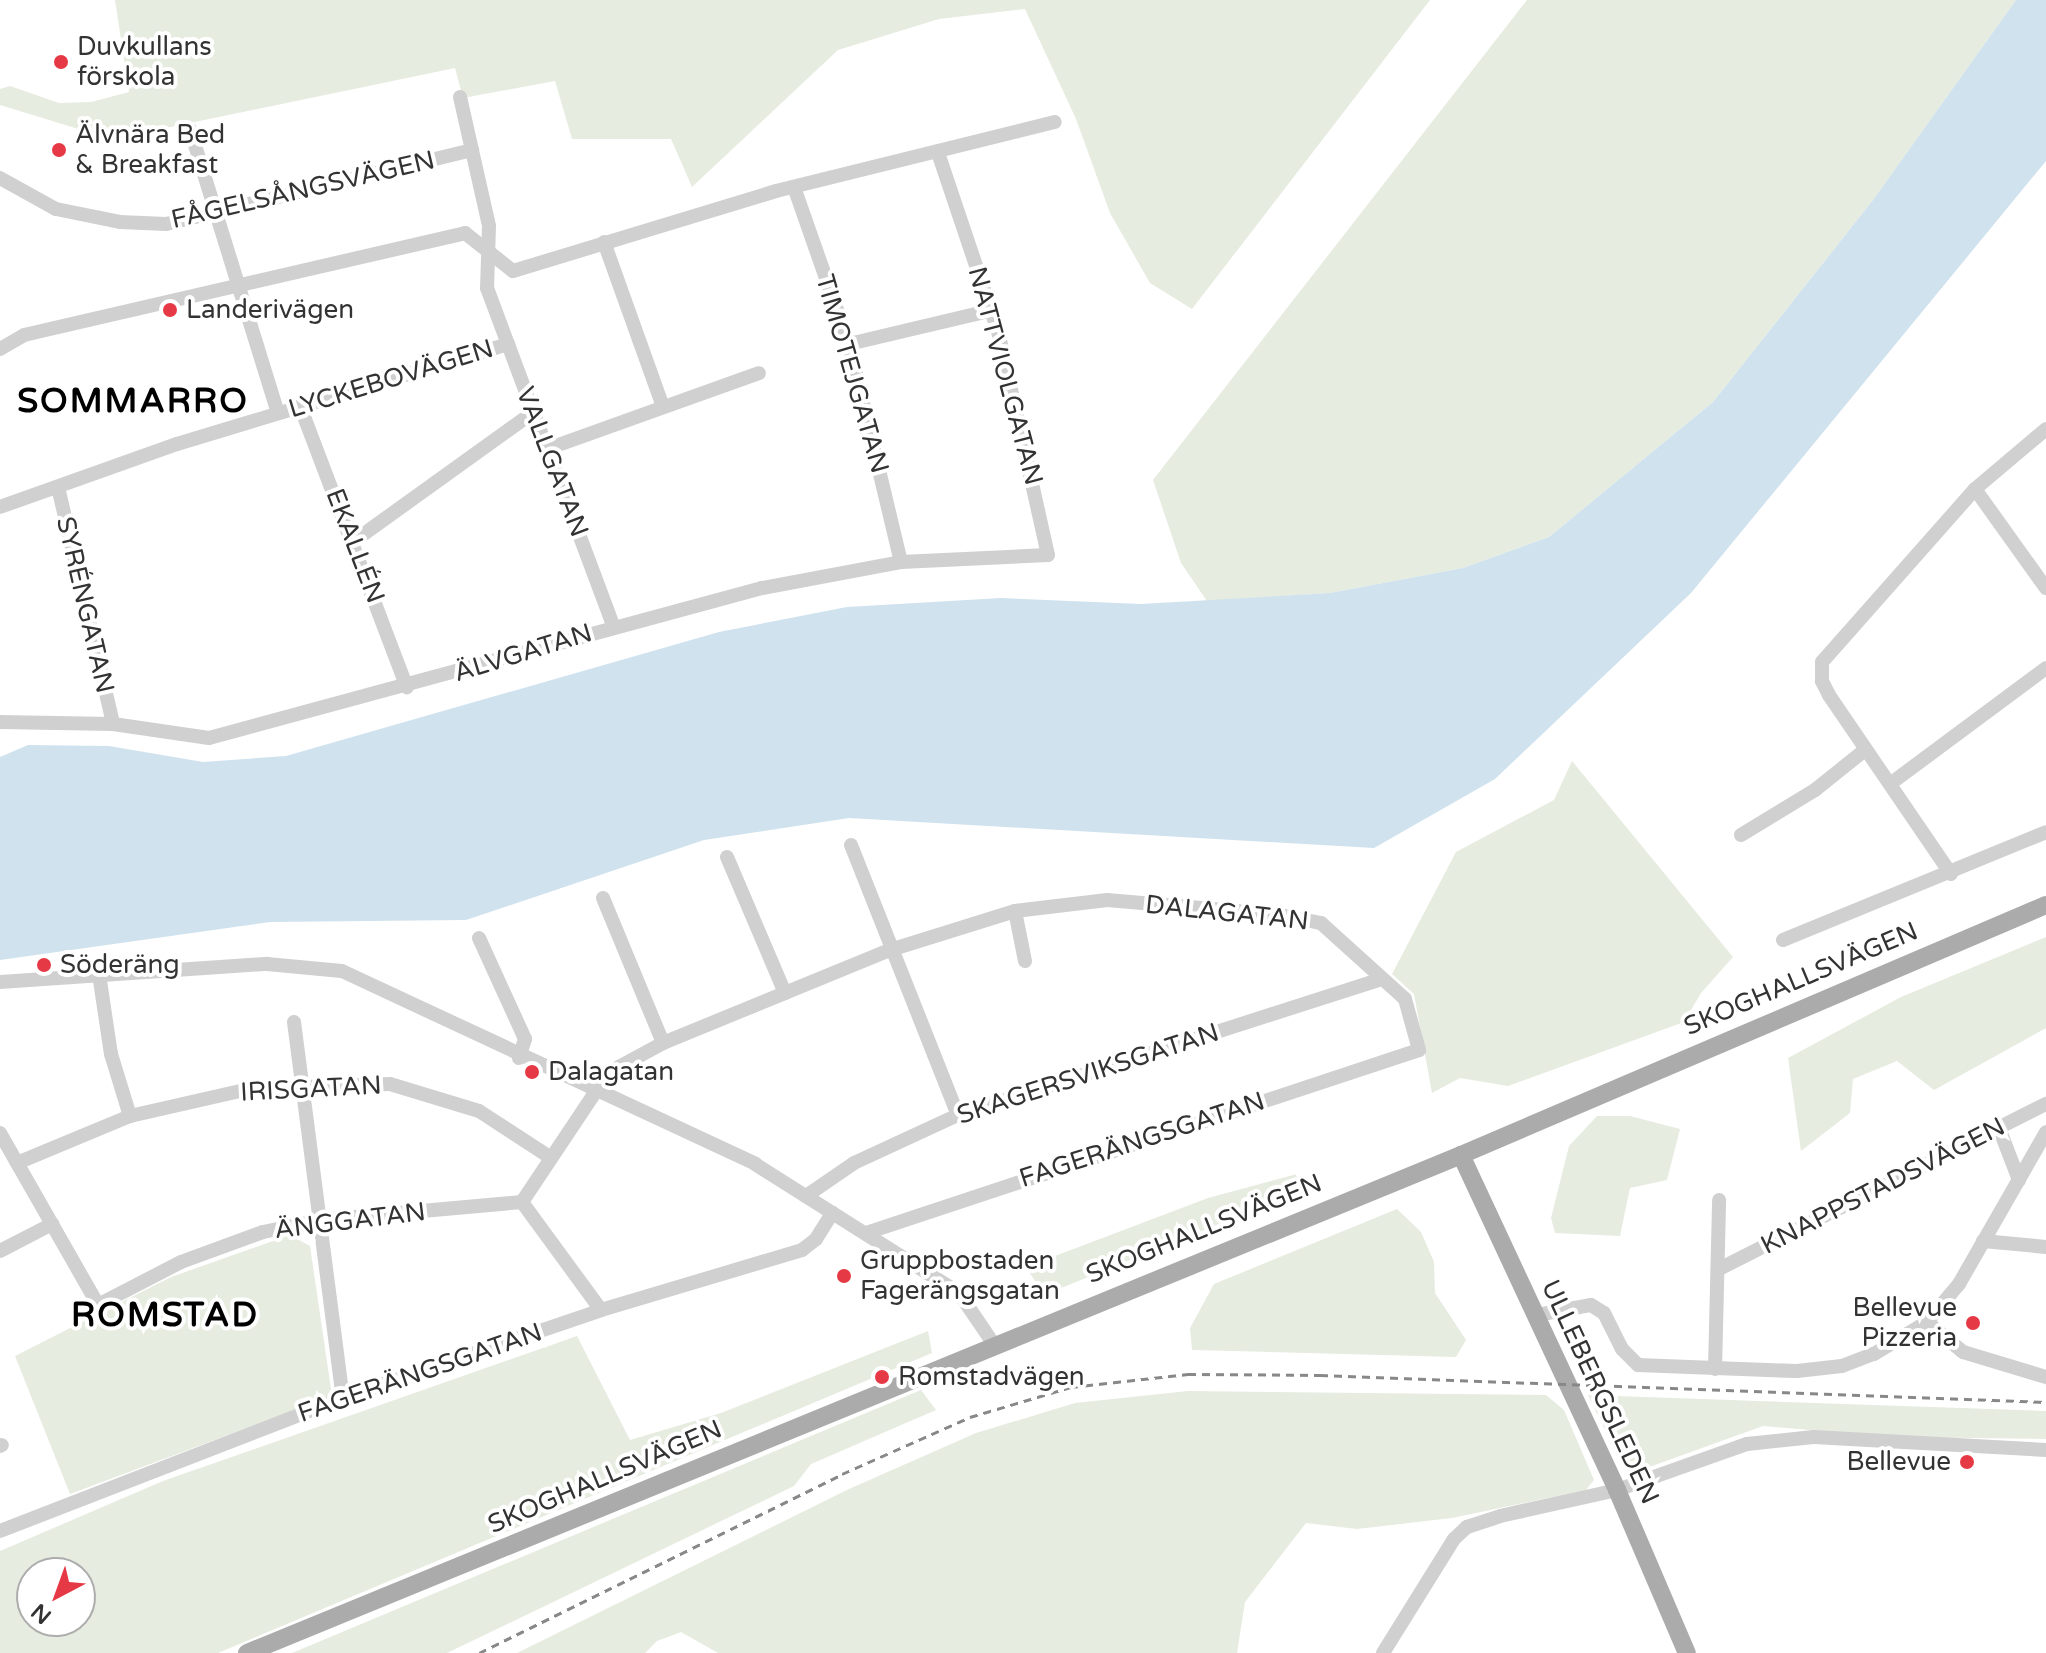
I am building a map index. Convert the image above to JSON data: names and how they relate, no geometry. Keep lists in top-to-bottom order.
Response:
{
  "streets": {
    "main road": ["SKOGHALLSVÄGEN", "ULLEBERGSLEDEN"],
    "street": [
      "FÅGELSÅNGSVÄGEN",
      "TIMOTEJGATAN",
      "NATTVIOLGATAN",
      "LYCKEBOVÄGEN",
      "VALLGATAN",
      "EKALLÉN",
      "SYRÉNGATAN",
      "ÄLVGATAN",
      "DALAGATAN",
      "SKAGERSVIKSGATAN",
      "IRISGATAN",
      "FAGERÄNGSGATAN",
      "KNAPPSTADSVÄGEN",
      "ÄNGGATAN"
    ]
  },
  "crossings": [
    ["FÅGELSÅNGSVÄGEN", "VALLGATAN"],
    ["TIMOTEJGATAN", "ÄLVGATAN"],
    ["NATTVIOLGATAN", "ÄLVGATAN"],
    ["LYCKEBOVÄGEN", "VALLGATAN"],
    ["LYCKEBOVÄGEN", "EKALLÉN"],
    ["LYCKEBOVÄGEN", "SYRÉNGATAN"],
    ["VALLGATAN", "ÄLVGATAN"],
    ["EKALLÉN", "ÄLVGATAN"],
    ["SYRÉNGATAN", "ÄLVGATAN"],
    ["DALAGATAN", "SKAGERSVIKSGATAN"],
    ["DALAGATAN", "IRISGATAN"],
    ["DALAGATAN", "FAGERÄNGSGATAN"],
    ["DALAGATAN", "ÄNGGATAN"],
    ["SKOGHALLSVÄGEN", "ULLEBERGSLEDEN"]
  ],
  "districts": ["SOMMARRO", "ROMSTAD"],
  "places": [
    "Duvkullans förskola",
    "Älvnära Bed & Breakfast",
    "Landerivägen",
    "Söderäng",
    "Dalagatan",
    "Gruppbostaden Fagerängsgatan",
    "Bellevue Pizzeria",
    "Romstadvägen",
    "Bellevue"
  ],
  "north": "bottom left"
}
